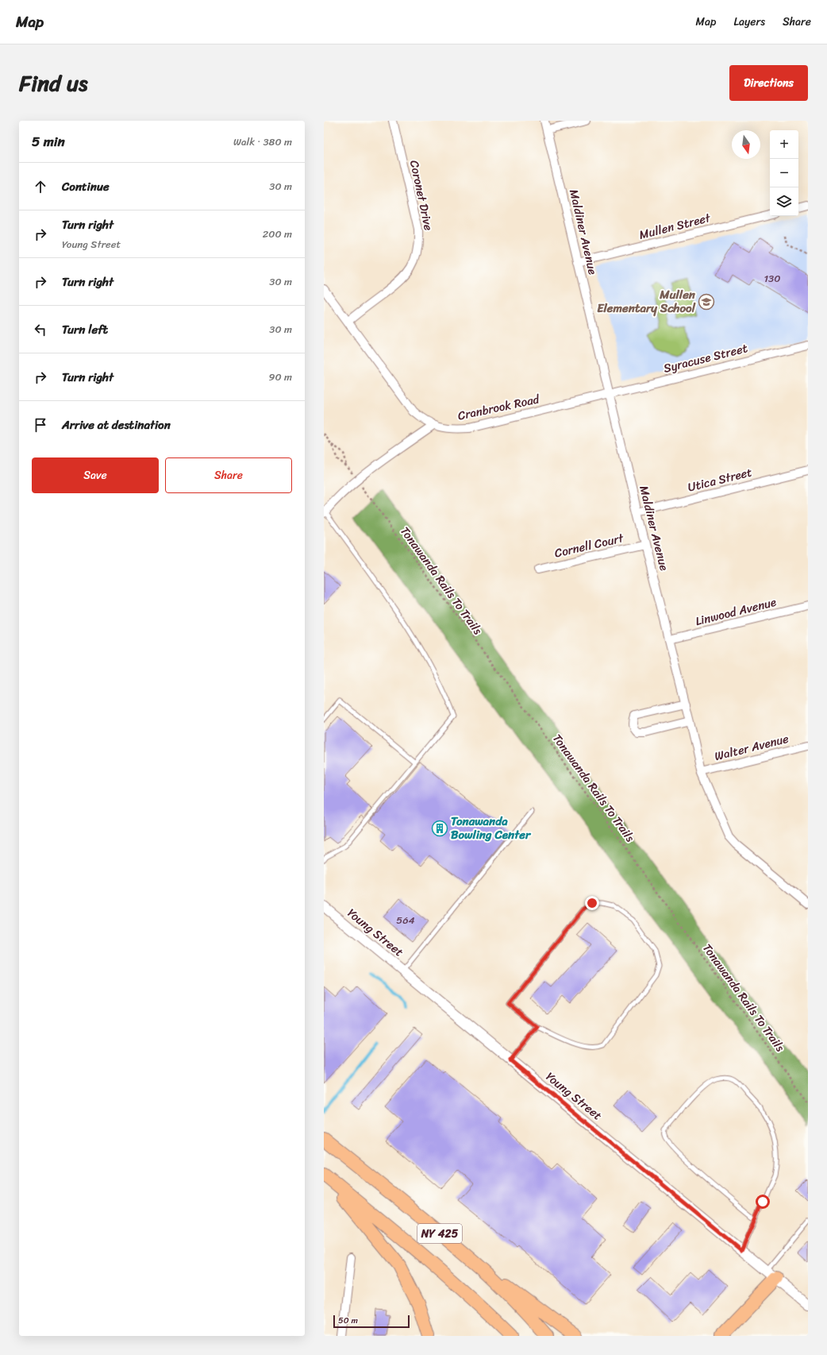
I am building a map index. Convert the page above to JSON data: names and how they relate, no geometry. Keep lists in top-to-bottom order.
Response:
{
  "streets": {
    "main road": ["NY 425"],
    "street": [
      "Coronet Drive",
      "Mullen Street",
      "Maldiner Avenue",
      "Syracuse Street",
      "Cranbrook Road",
      "Utica Street",
      "Cornell Court",
      "Linwood Avenue",
      "Walter Avenue",
      "Young Street"
    ],
    "path": ["Tonawanda Rails To Trails"]
  },
  "crossings": [
    ["Coronet Drive", "Cranbrook Road"],
    ["Mullen Street", "Maldiner Avenue"],
    ["Maldiner Avenue", "Syracuse Street"],
    ["Maldiner Avenue", "Cranbrook Road"],
    ["Maldiner Avenue", "Utica Street"],
    ["Maldiner Avenue", "Cornell Court"],
    ["Maldiner Avenue", "Linwood Avenue"],
    ["Maldiner Avenue", "Walter Avenue"],
    ["Syracuse Street", "Cranbrook Road"]
  ],
  "places": {
    "school or university": ["Mullen Elementary School"],
    "building": ["Tonawanda Bowling Center"]
  },
  "house_numbers": ["130", "564"],
  "scale_bar": "50 m",
  "north": "bottom",
  "page": {
    "header": "Map",
    "nav": ["Map", "Layers", "Share"],
    "title": "Find us",
    "buttons": [
      "Directions",
      ["Save", "Share"]
    ],
    "heading": ["5 min", "Walk · 380 m"],
    "map_buttons": ["+", "−"],
    "list": [
      ["Continue", "30 m"],
      ["Turn right", "Young Street", "200 m"],
      ["Turn right", "30 m"],
      ["Turn left", "30 m"],
      ["Turn right", "90 m"],
      "Arrive at destination"
    ],
    "scale": "50 m"
  }
}
